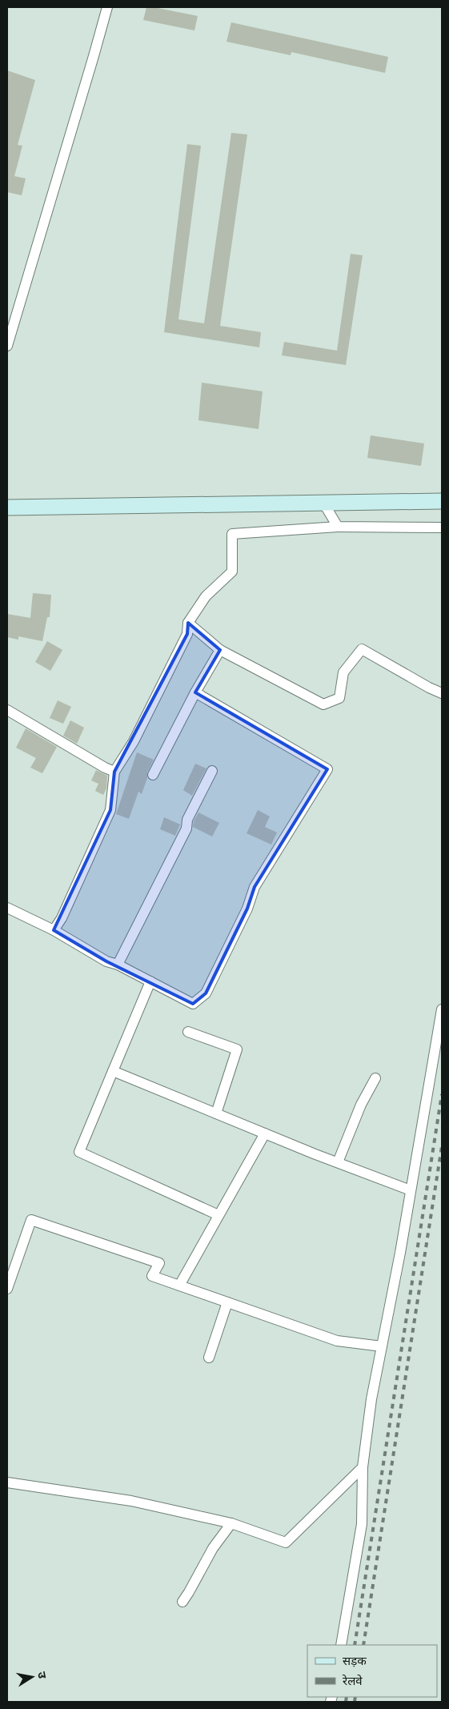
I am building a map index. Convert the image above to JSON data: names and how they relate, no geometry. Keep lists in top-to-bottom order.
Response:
{
  "legend": ["सड़क", "रेलवे"],
  "north": "right"
}
